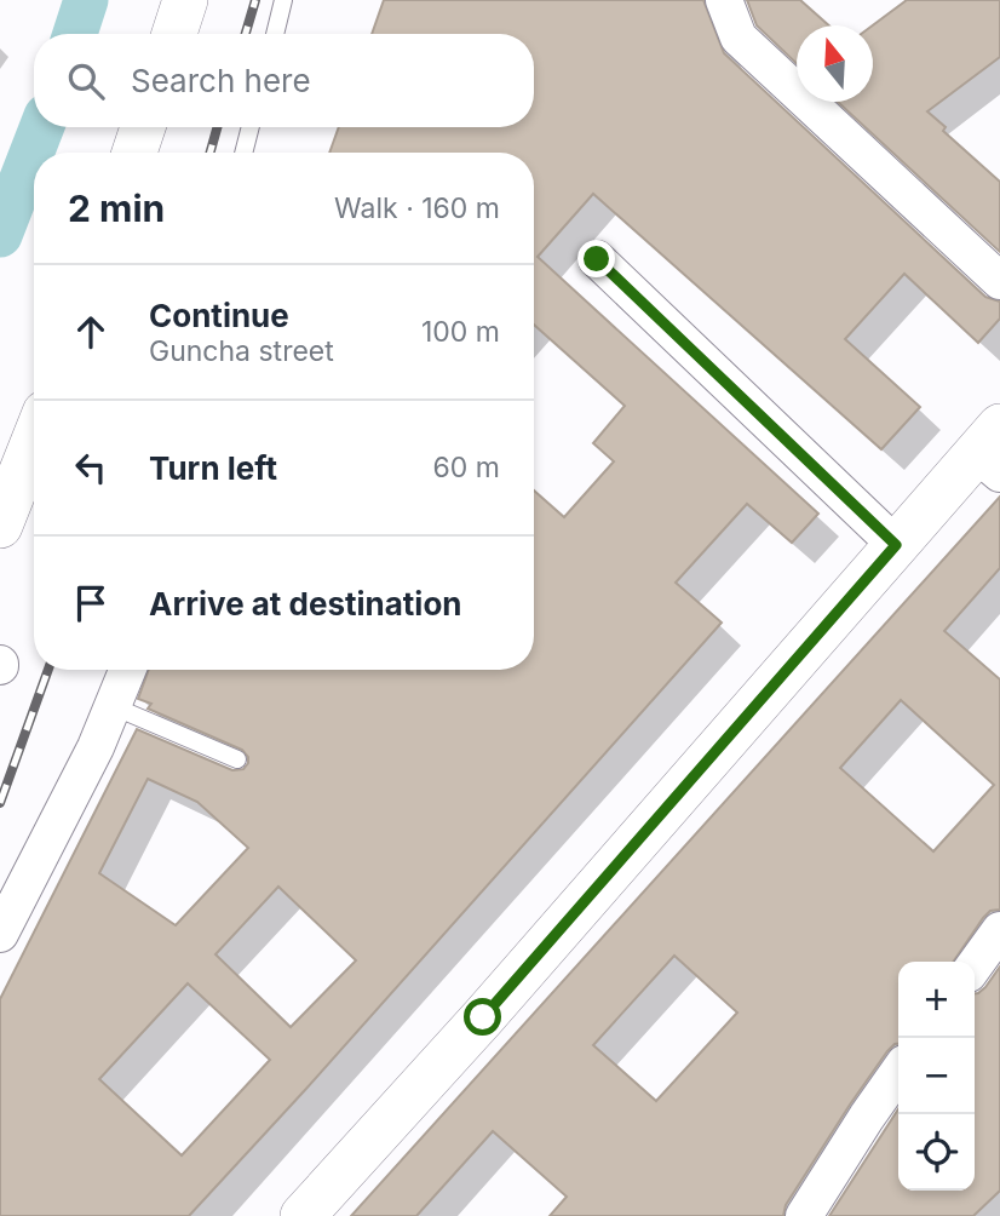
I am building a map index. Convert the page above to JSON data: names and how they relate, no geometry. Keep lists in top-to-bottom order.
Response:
{
  "north": "top",
  "page": {
    "search": "Search here",
    "heading": ["2 min", "Walk · 160 m"],
    "list": [
      ["Continue", "Guncha street", "100 m"],
      ["Turn left", "60 m"],
      "Arrive at destination"
    ],
    "map_buttons": ["+", "−"]
  }
}
